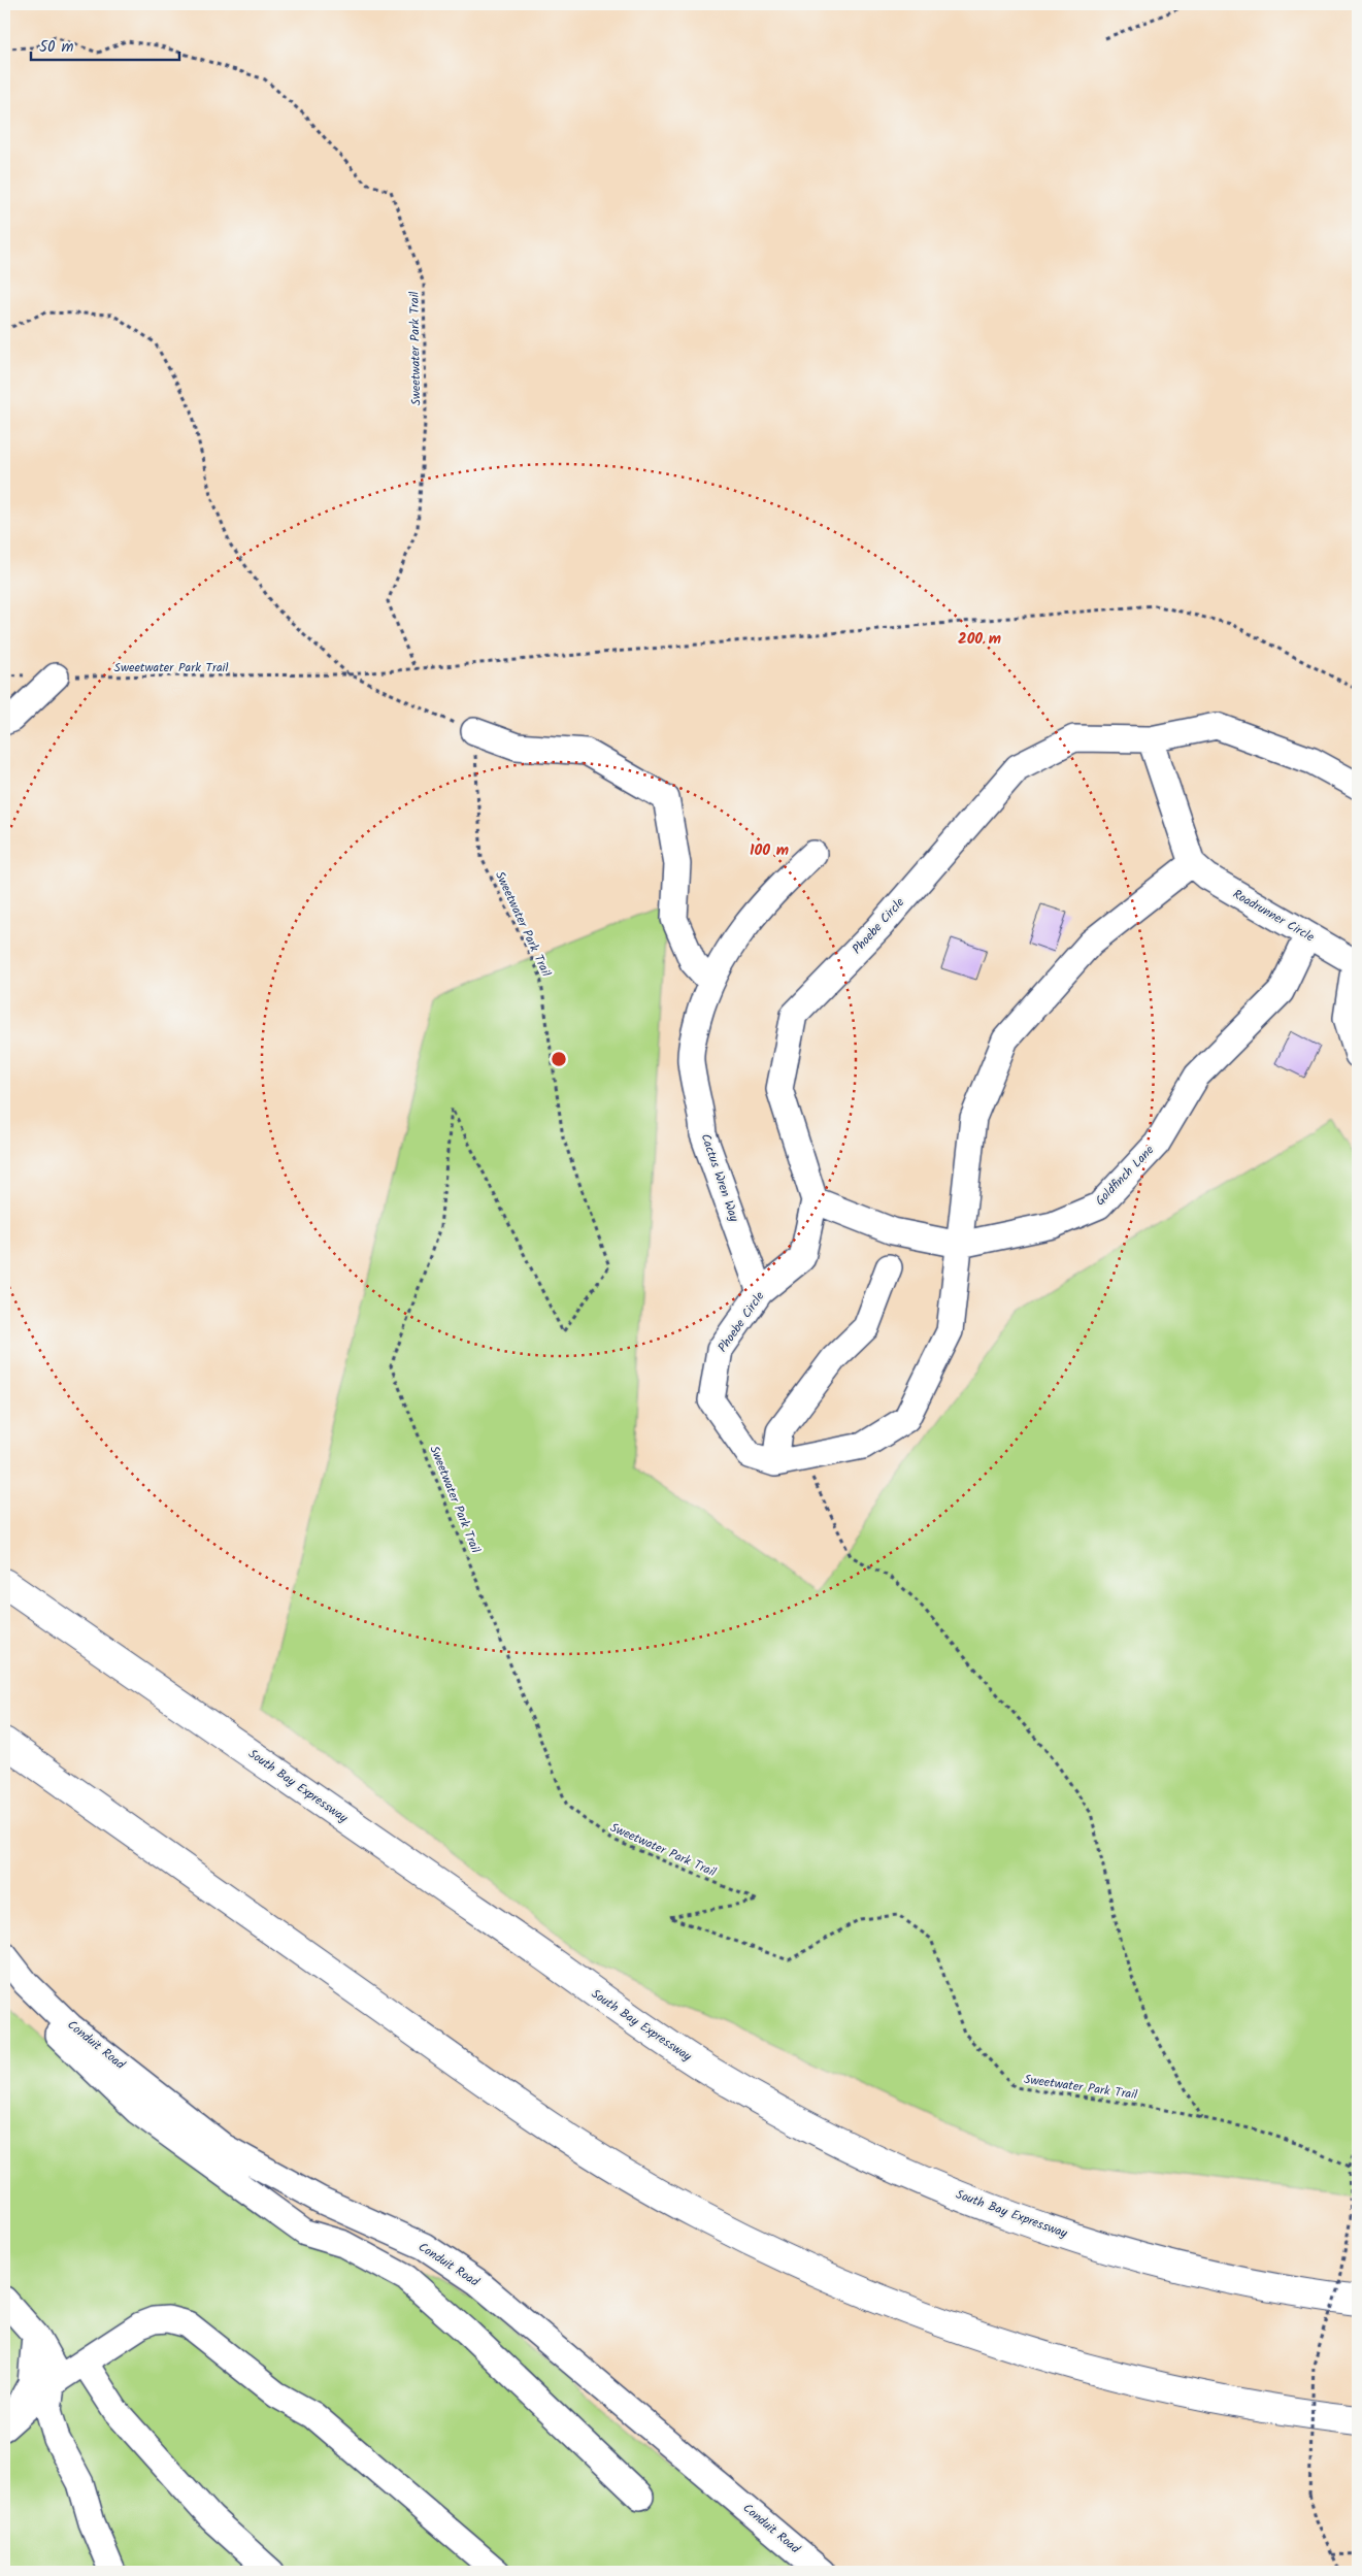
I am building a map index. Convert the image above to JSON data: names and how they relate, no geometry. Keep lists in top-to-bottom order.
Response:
{
  "streets": {
    "highway": ["South Bay Expressway"],
    "street": [
      "Roadrunner Circle",
      "Phoebe Circle",
      "Goldfinch Lane",
      "Cactus Wren Way",
      "Conduit Road"
    ],
    "path": ["Sweetwater Park Trail"]
  },
  "crossings": [
    ["Roadrunner Circle", "Phoebe Circle"],
    ["Roadrunner Circle", "Goldfinch Lane"],
    ["Phoebe Circle", "Goldfinch Lane"],
    ["Phoebe Circle", "Cactus Wren Way"]
  ],
  "scale_bar": "50 m",
  "rings": ["200 m", "100 m"]
}
